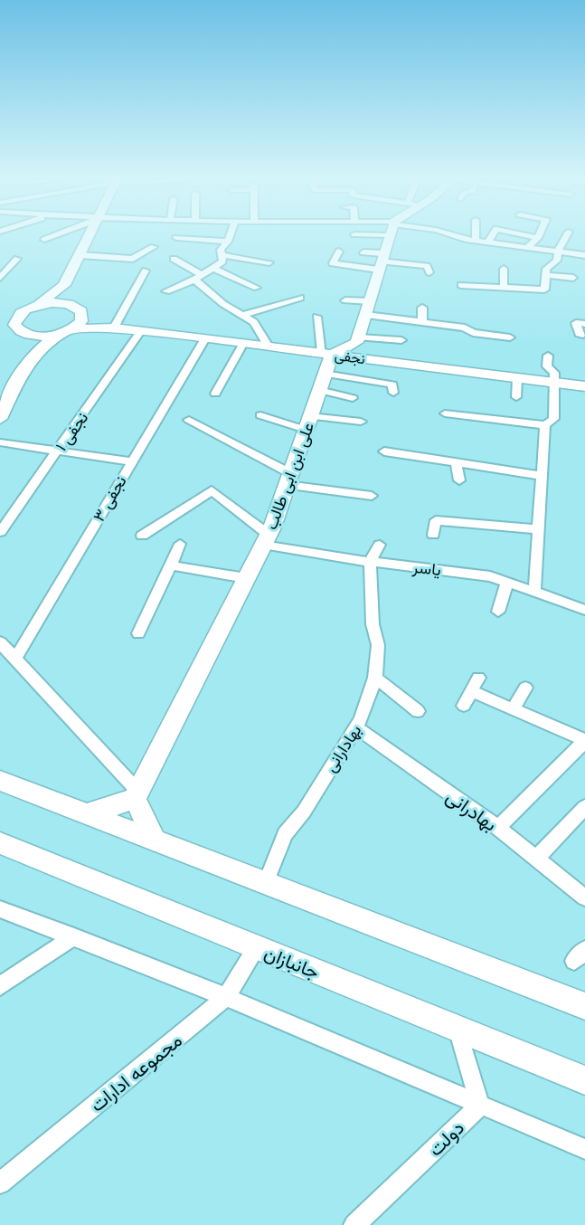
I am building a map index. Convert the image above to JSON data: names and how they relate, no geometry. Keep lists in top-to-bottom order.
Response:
{
  "streets": {
    "street": [
      "نجفی",
      "نجفی ۱",
      "علی ابن ابی طالب",
      "نجفی ۳",
      "یاسر",
      "بهادارانی",
      "بهادرانی",
      "جانبازان",
      "مجموعه ادارات",
      "دولت"
    ]
  },
  "crossings": [
    ["نجفی", "نجفی ۱"],
    ["نجفی", "علی ابن ابی طالب"],
    ["نجفی", "نجفی ۳"],
    ["علی ابن ابی طالب", "یاسر"],
    ["یاسر", "بهادارانی"],
    ["بهادارانی", "بهادرانی"],
    ["جانبازان", "مجموعه ادارات"]
  ]
}
